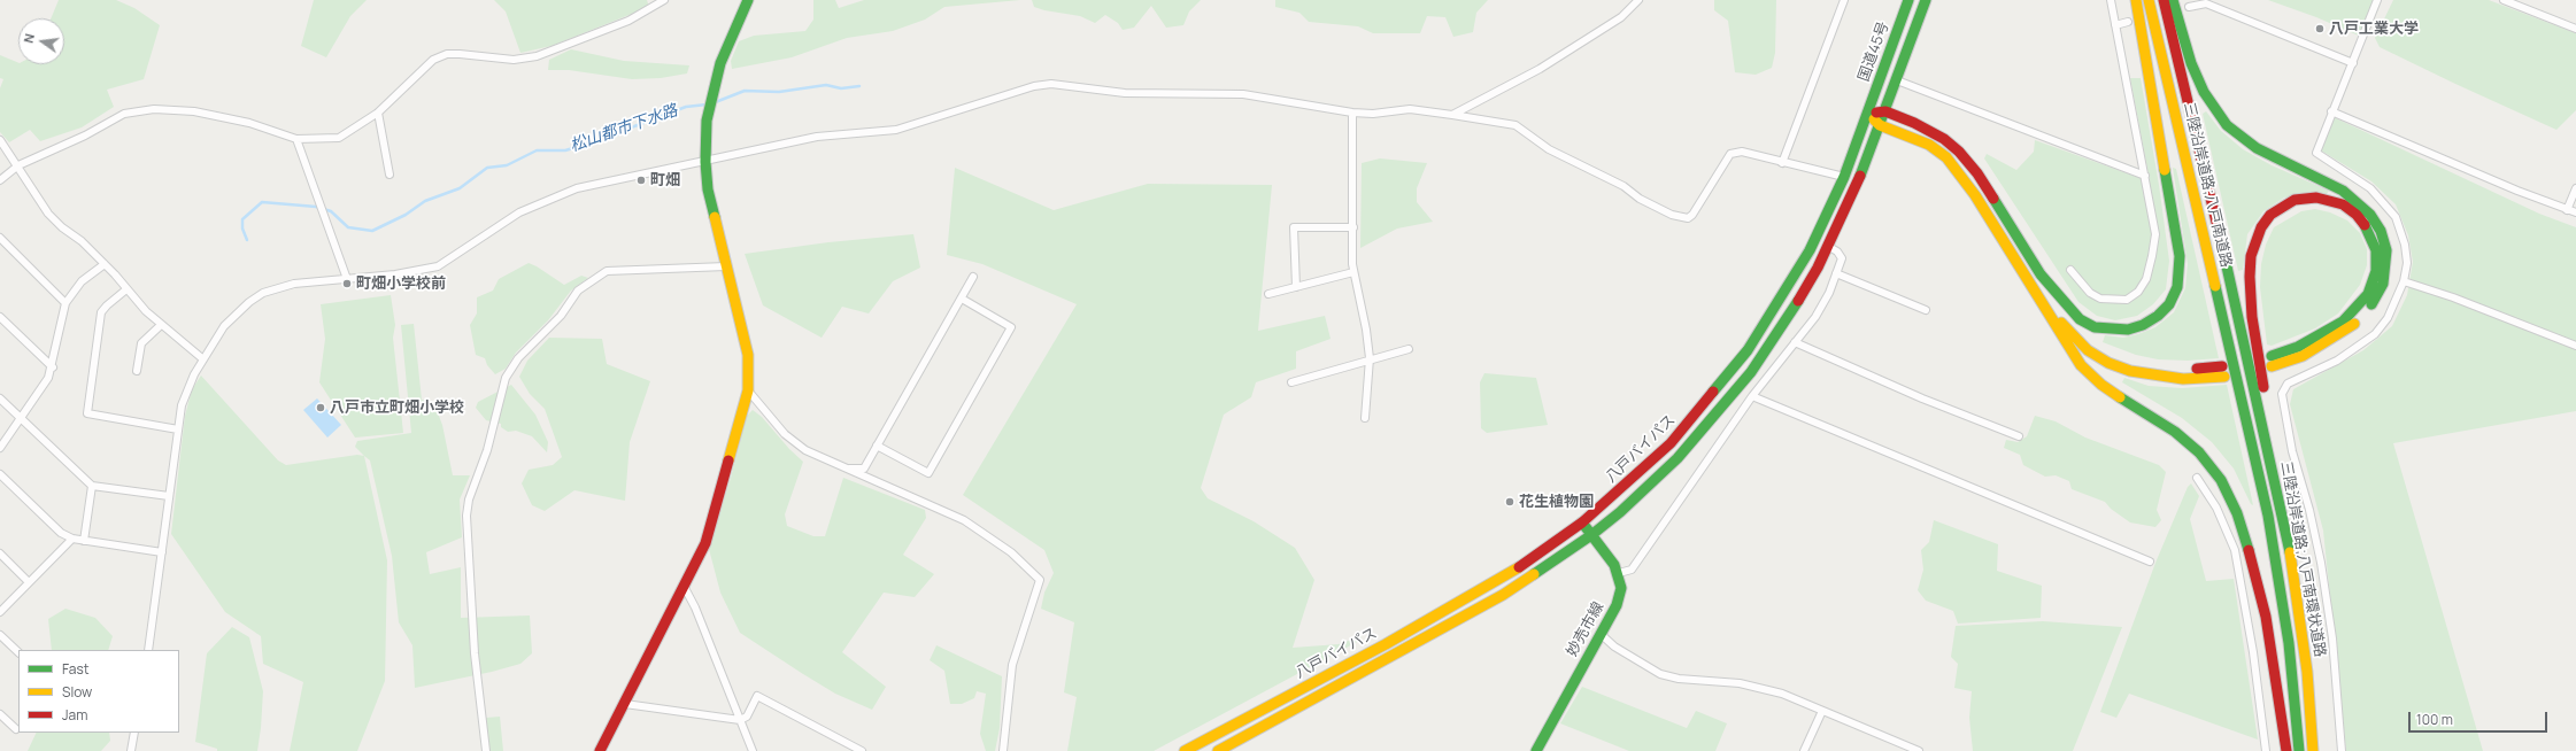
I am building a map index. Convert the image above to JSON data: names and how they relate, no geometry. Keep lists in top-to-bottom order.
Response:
{
  "streets": {
    "main road": [
      "国道45号",
      "三陸沿岸道路;八戸南道路",
      "八戸バイパス",
      "三陸沿岸道路;八戸南環状道路",
      "妙売市線"
    ]
  },
  "crossings": [
    ["国道45号", "八戸バイパス"],
    ["三陸沿岸道路;八戸南道路", "三陸沿岸道路;八戸南環状道路"]
  ],
  "water": ["松山都市下水路"],
  "places": [
    "八戸工業大学",
    "町畑",
    "町畑小学校前",
    "八戸市立町畑小学校",
    "花生植物園"
  ],
  "legend": ["Fast", "Slow", "Jam"],
  "scale_bar": "100 m",
  "north": "left"
}
